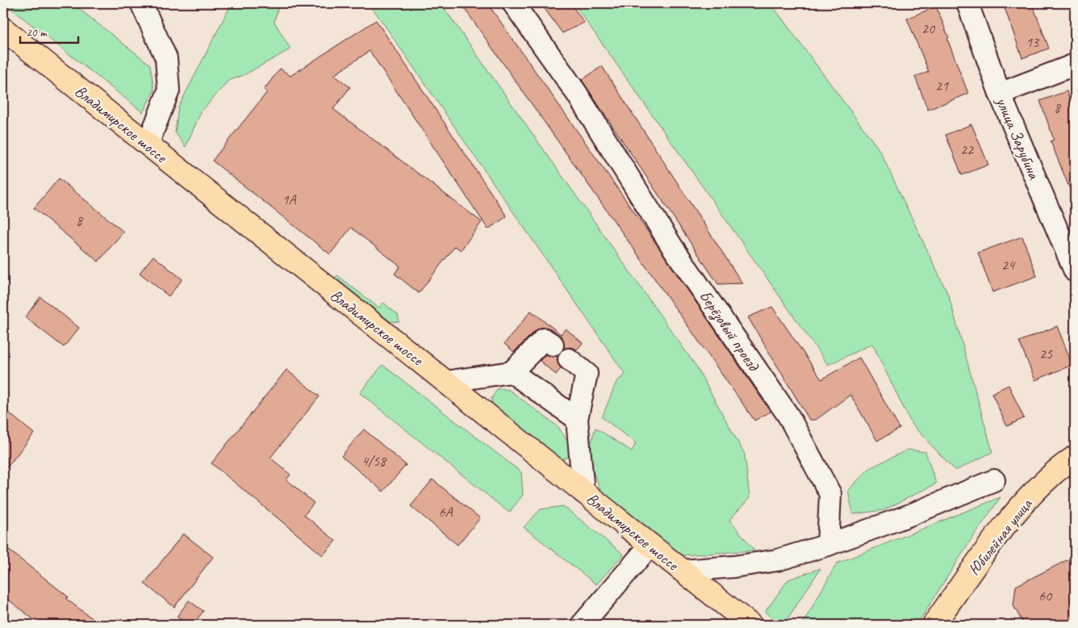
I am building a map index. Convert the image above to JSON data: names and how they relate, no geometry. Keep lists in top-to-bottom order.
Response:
{
  "streets": {
    "main road": ["Владимирское шоссе", "Юбилейная улица"],
    "street": ["улица Зарубина", "Берёзовый проезд"]
  },
  "house_numbers": [
    "20",
    "13",
    "21",
    "8",
    "22",
    "1А",
    "8",
    "24",
    "25",
    "4/58",
    "6А",
    "60"
  ],
  "scale_bar": "20 m"
}
